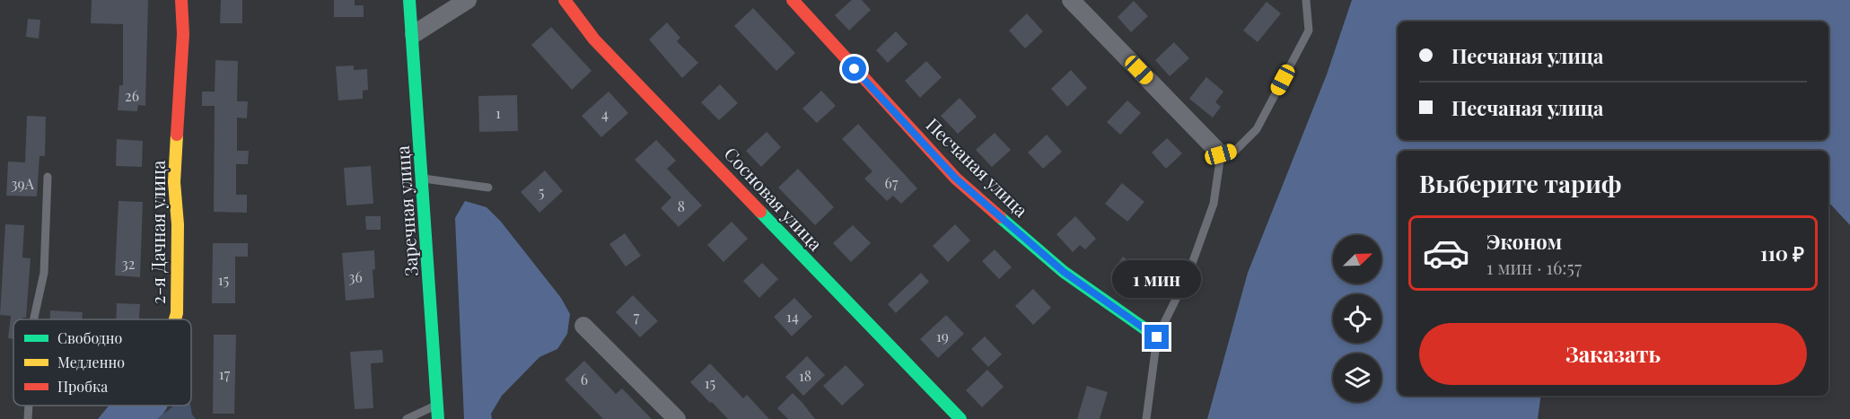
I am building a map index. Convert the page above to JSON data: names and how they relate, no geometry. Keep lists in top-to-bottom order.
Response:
{
  "streets": {
    "street": [
      "Песчаная улица",
      "Сосновая улица",
      "Заречная улица",
      "2-я Дачная улица"
    ]
  },
  "house_numbers": [
    "26",
    "1",
    "4",
    "67",
    "39А",
    "5",
    "8",
    "32",
    "36",
    "15",
    "7",
    "14",
    "19",
    "17",
    "18",
    "6",
    "15"
  ],
  "legend": ["Свободно", "Медленно", "Пробка"],
  "north": "top right",
  "page": {
    "banner": ["Песчаная улица", "Песчаная улица"],
    "heading": "Выберите тариф",
    "list": [
      {
        "name": "Эконом",
        "note": "1 мин · 16:57",
        "value": "110 ₽"
      }
    ],
    "bubble": "1 мин",
    "buttons": "Заказать"
  }
}
